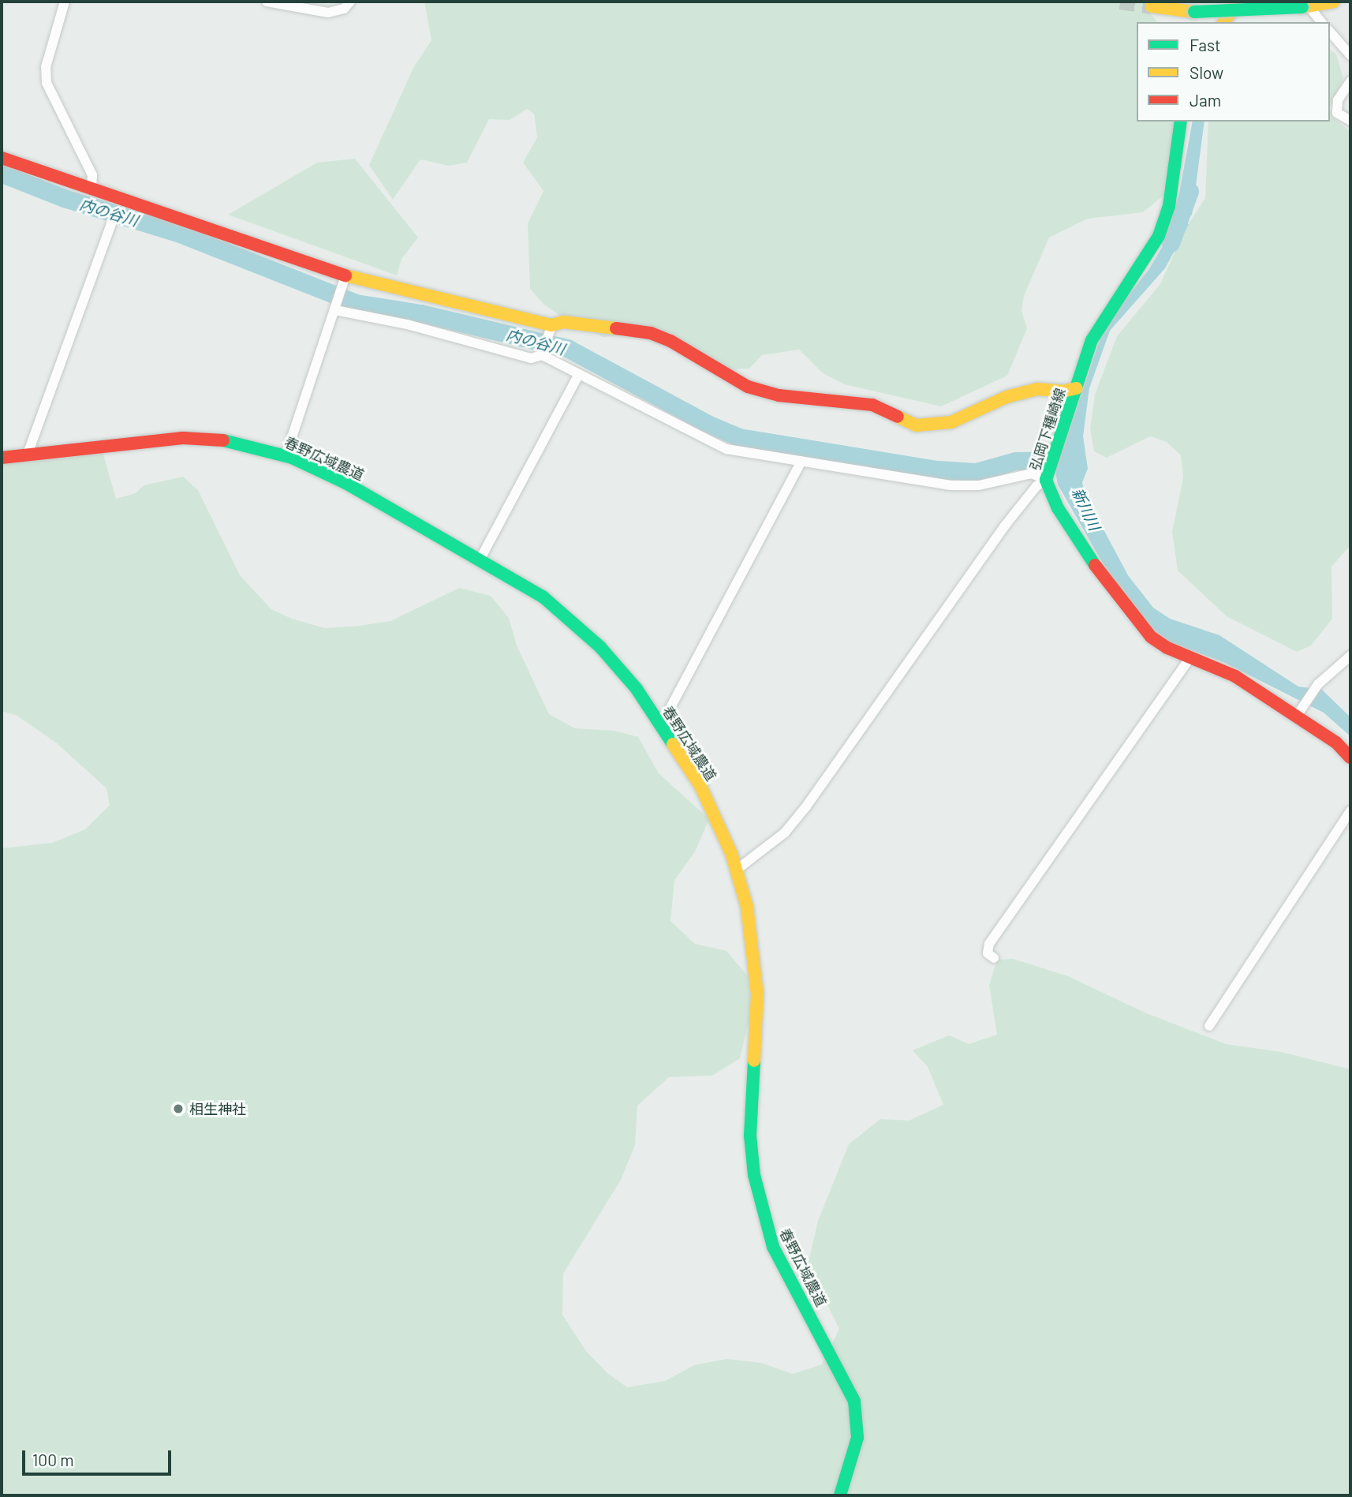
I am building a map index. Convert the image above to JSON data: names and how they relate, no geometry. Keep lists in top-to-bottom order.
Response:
{
  "streets": {
    "street": ["弘岡下種崎線", "春野広域農道"]
  },
  "water": ["内の谷川", "新川川"],
  "places": ["相生神社"],
  "legend": ["Fast", "Slow", "Jam"],
  "scale_bar": "100 m"
}
